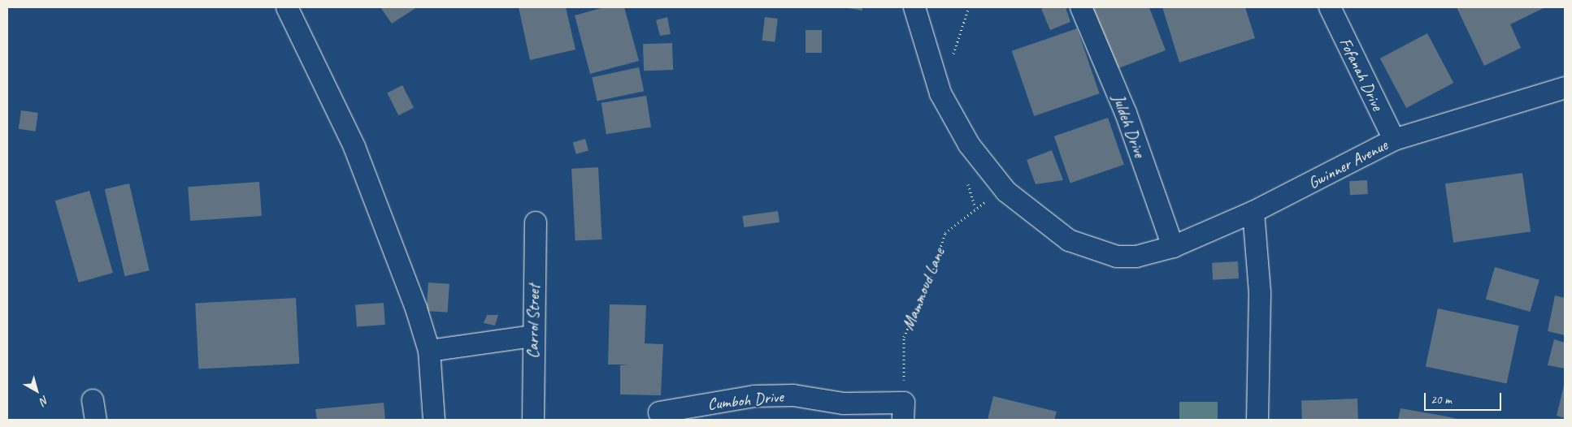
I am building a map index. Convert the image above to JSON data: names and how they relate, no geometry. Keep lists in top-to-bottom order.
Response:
{
  "streets": {
    "street": [
      "Fofanah Drive",
      "Juldeh Drive",
      "Gwinner Avenue",
      "Carrol Street",
      "Cumboh Drive"
    ],
    "path": ["Mammoud Lane"]
  },
  "crossings": [
    ["Fofanah Drive", "Gwinner Avenue"],
    ["Juldeh Drive", "Gwinner Avenue"],
    ["Gwinner Avenue", "Mammoud Lane"],
    ["Mammoud Lane", "Cumboh Drive"]
  ],
  "scale_bar": "20 m",
  "north": "bottom right"
}
